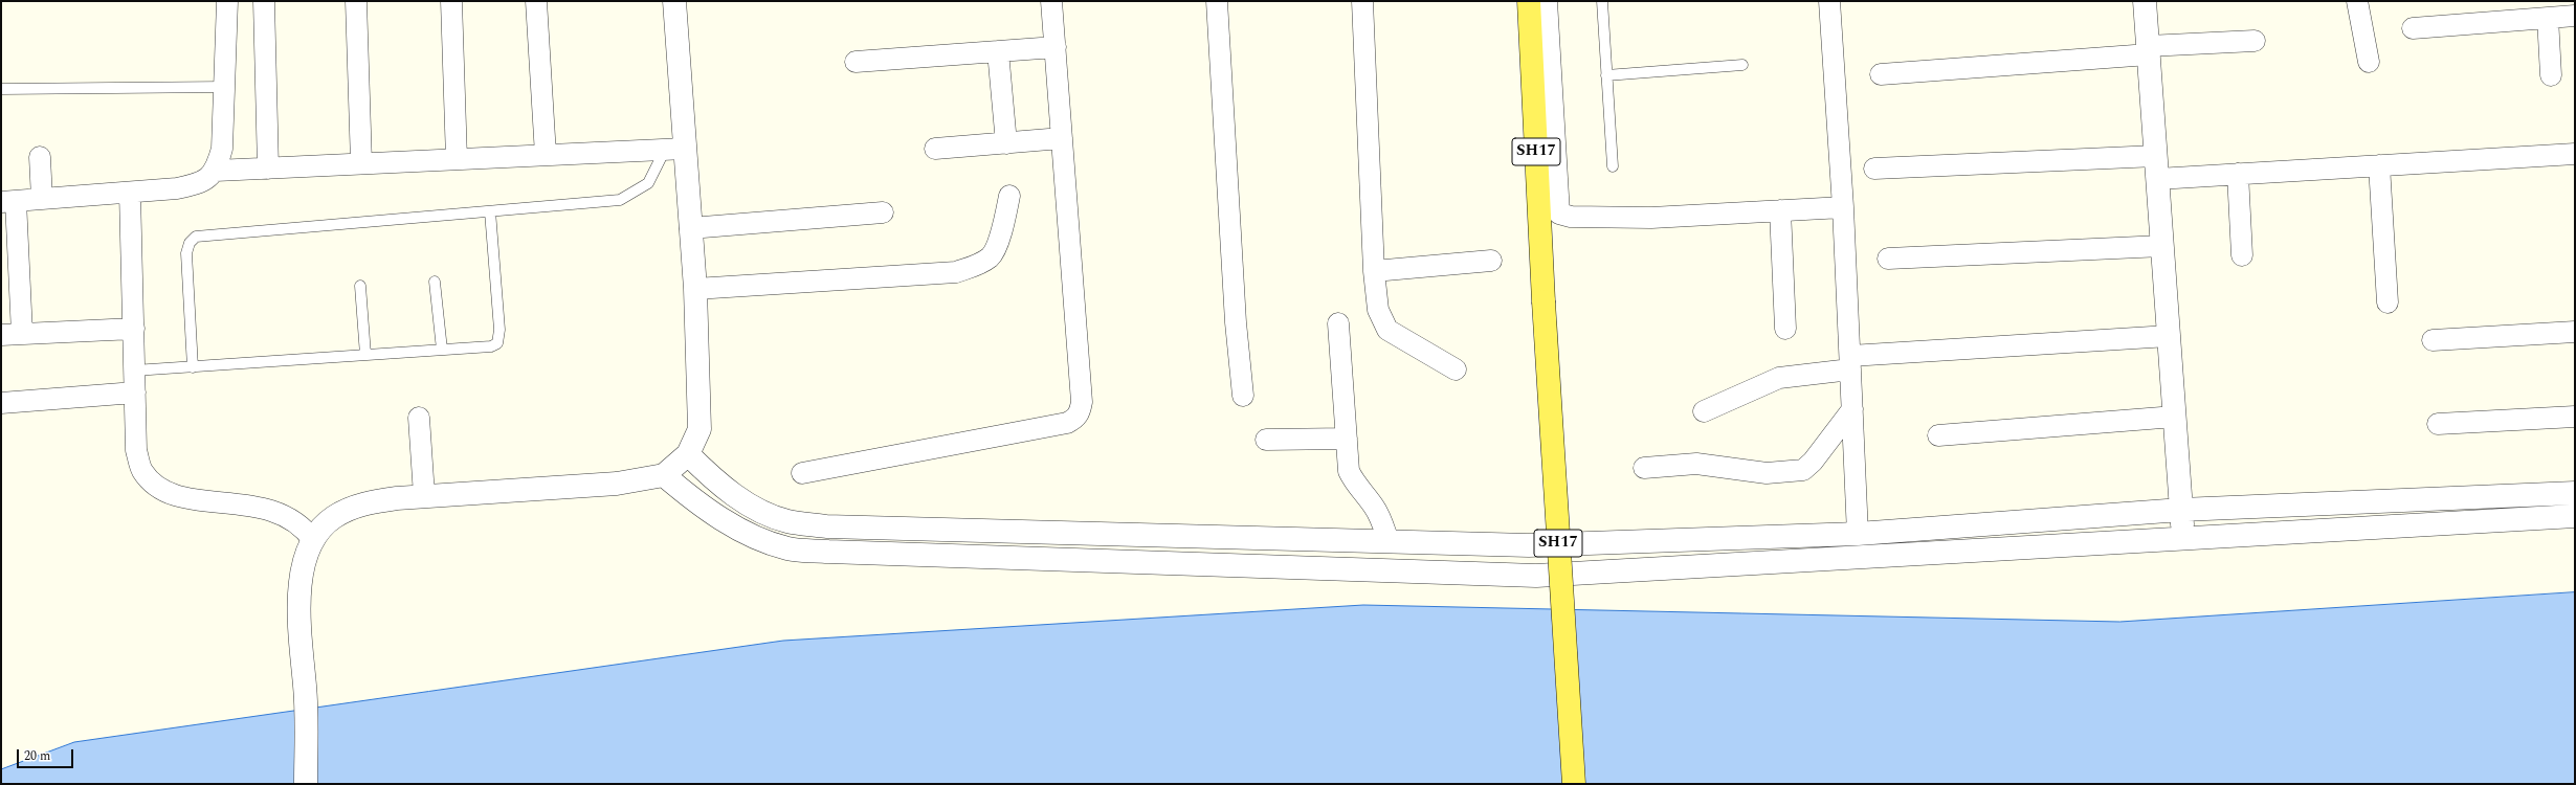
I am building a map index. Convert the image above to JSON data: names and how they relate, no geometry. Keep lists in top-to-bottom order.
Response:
{
  "streets": {
    "main road": ["SH17"]
  },
  "scale_bar": "20 m"
}
